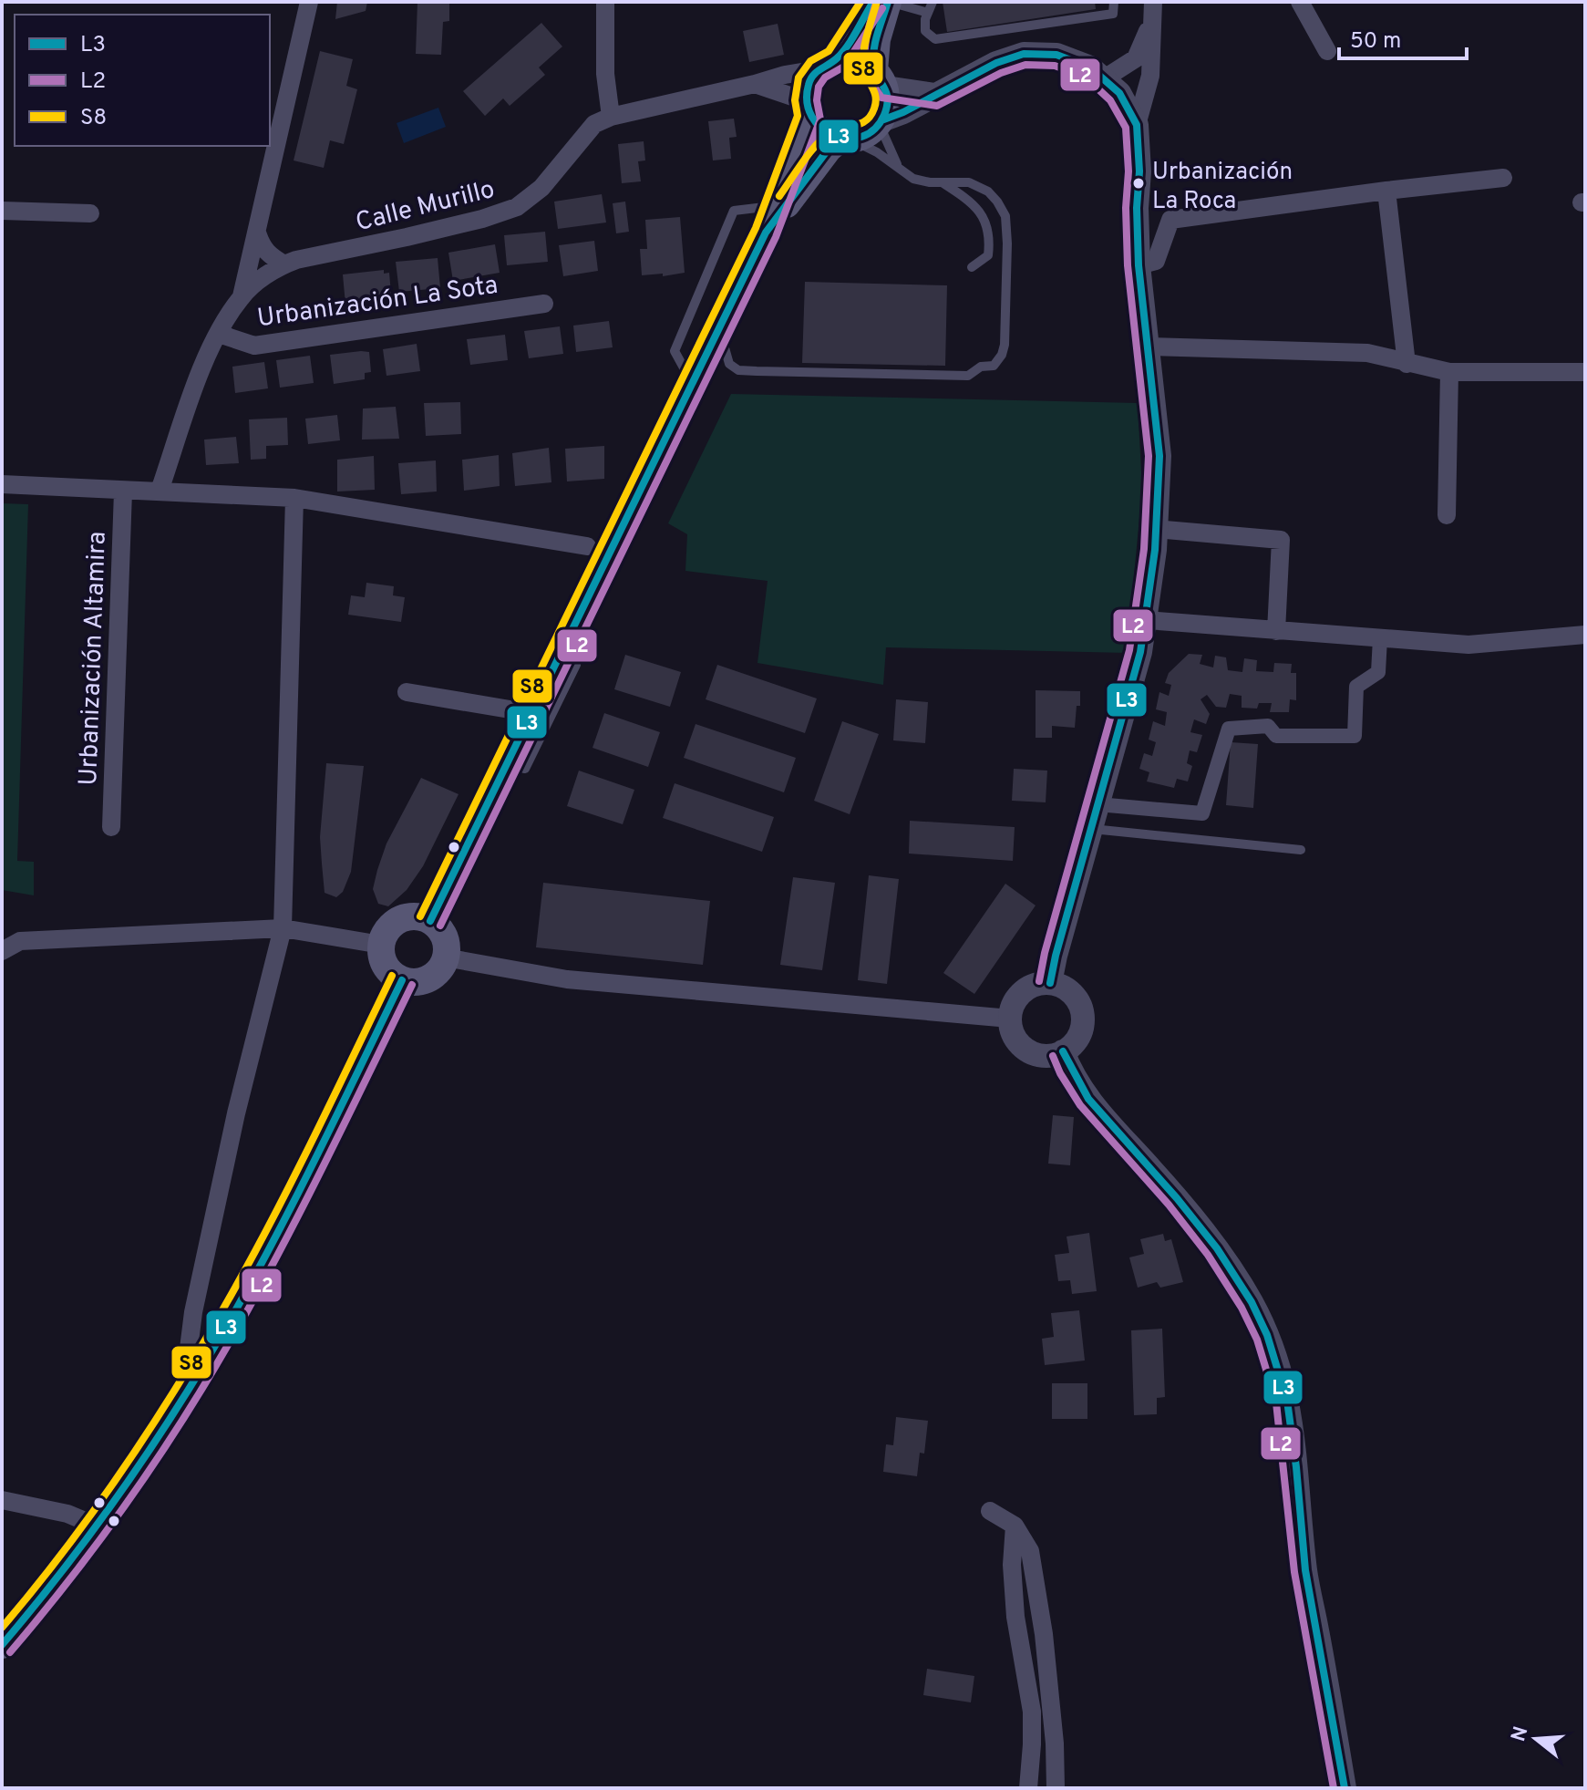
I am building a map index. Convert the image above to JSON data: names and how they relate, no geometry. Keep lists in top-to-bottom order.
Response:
{
  "streets": {
    "street": ["Calle Murillo", "Urbanización La Sota", "Urbanización Altamira"]
  },
  "crossings": [
    ["Calle Murillo", "Urbanización La Sota"]
  ],
  "places": ["Urbanización La Roca"],
  "lines": ["transit line L3", "transit line L2", "transit line S8"],
  "legend": ["L3", "L2", "S8"],
  "scale_bar": "50 m",
  "north": "left"
}
